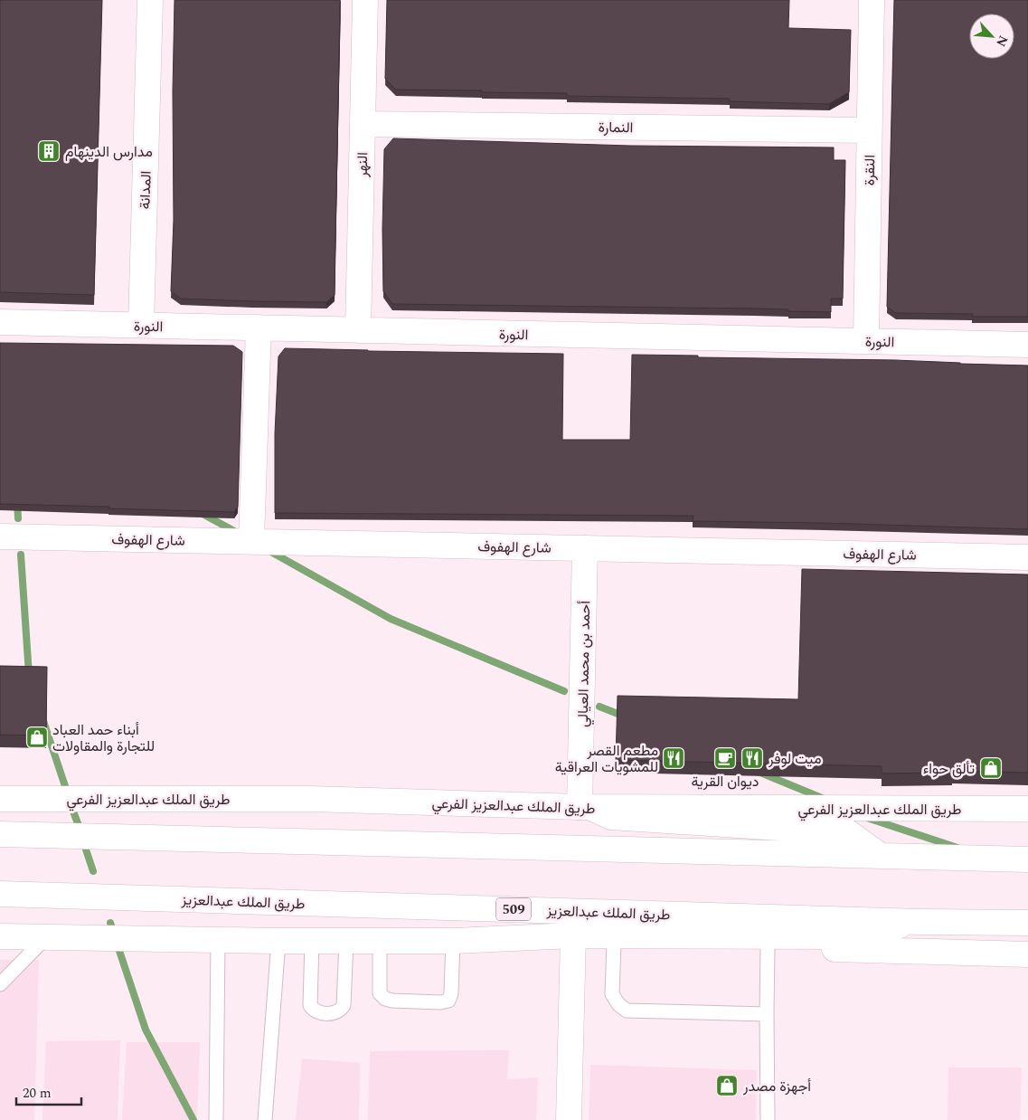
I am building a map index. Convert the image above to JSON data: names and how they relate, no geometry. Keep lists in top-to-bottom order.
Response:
{
  "streets": {
    "street": [
      "النمارة",
      "النهر",
      "النقرة",
      "المدانة",
      "النورة",
      "شارع الهفوف",
      "أحمد بن محمد العيالي",
      "طريق الملك عبدالعزيز الفرعي",
      "طريق الملك عبدالعزيز",
      "509"
    ]
  },
  "crossings": [
    ["النمارة", "النهر"],
    ["النمارة", "النقرة"],
    ["النهر", "النورة"],
    ["النقرة", "النورة"],
    ["المدانة", "النورة"],
    ["شارع الهفوف", "أحمد بن محمد العيالي"],
    ["أحمد بن محمد العيالي", "طريق الملك عبدالعزيز الفرعي"]
  ],
  "places": {
    "building": ["مدارس الدينهام"],
    "shop": ["أبناء حمد العباد للتجارة والمقاولات", "تألق حواء", "أجهزة مصدر"],
    "restaurant": ["مطعم القصر للمشويات العراقية", "ميت لوفر"],
    "cafe": ["ديوان القرية"]
  },
  "scale_bar": "20 m",
  "north": "bottom right"
}
